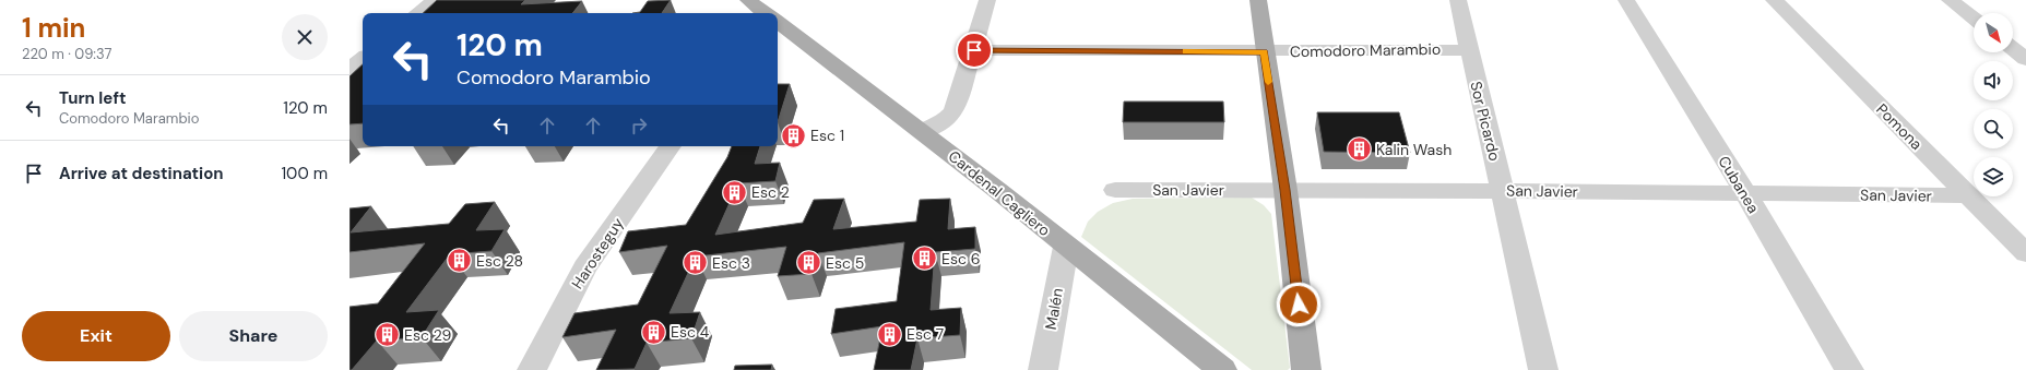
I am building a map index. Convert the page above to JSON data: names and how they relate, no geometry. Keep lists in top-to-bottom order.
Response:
{
  "streets": {
    "main road": ["Cardenal Cagliero"],
    "street": [
      "Comodoro Marambio",
      "Sor Picardo",
      "Pomona",
      "Cubanea",
      "San Javier",
      "Harosteguy",
      "Malén"
    ]
  },
  "crossings": [
    ["Comodoro Marambio", "Sor Picardo"],
    ["Sor Picardo", "San Javier"],
    ["Pomona", "San Javier"],
    ["Cubanea", "San Javier"],
    ["Cardenal Cagliero", "Malén"]
  ],
  "places": {
    "building": [
      "Esc 1",
      "Kalin Wash",
      "Esc 2",
      "Esc 6",
      "Esc 28",
      "Esc 3",
      "Esc 5",
      "Esc 4",
      "Esc 7",
      "Esc 29"
    ]
  },
  "north": "bottom right",
  "page": {
    "heading": ["1 min", "220 m · 09:37"],
    "turn": ["120 m", "Comodoro Marambio"],
    "list": [
      {
        "name": "Turn left",
        "note": "Comodoro Marambio",
        "value": "120 m"
      },
      {
        "name": "Arrive at destination",
        "value": "100 m"
      }
    ],
    "buttons": ["Exit", "Share"]
  }
}
